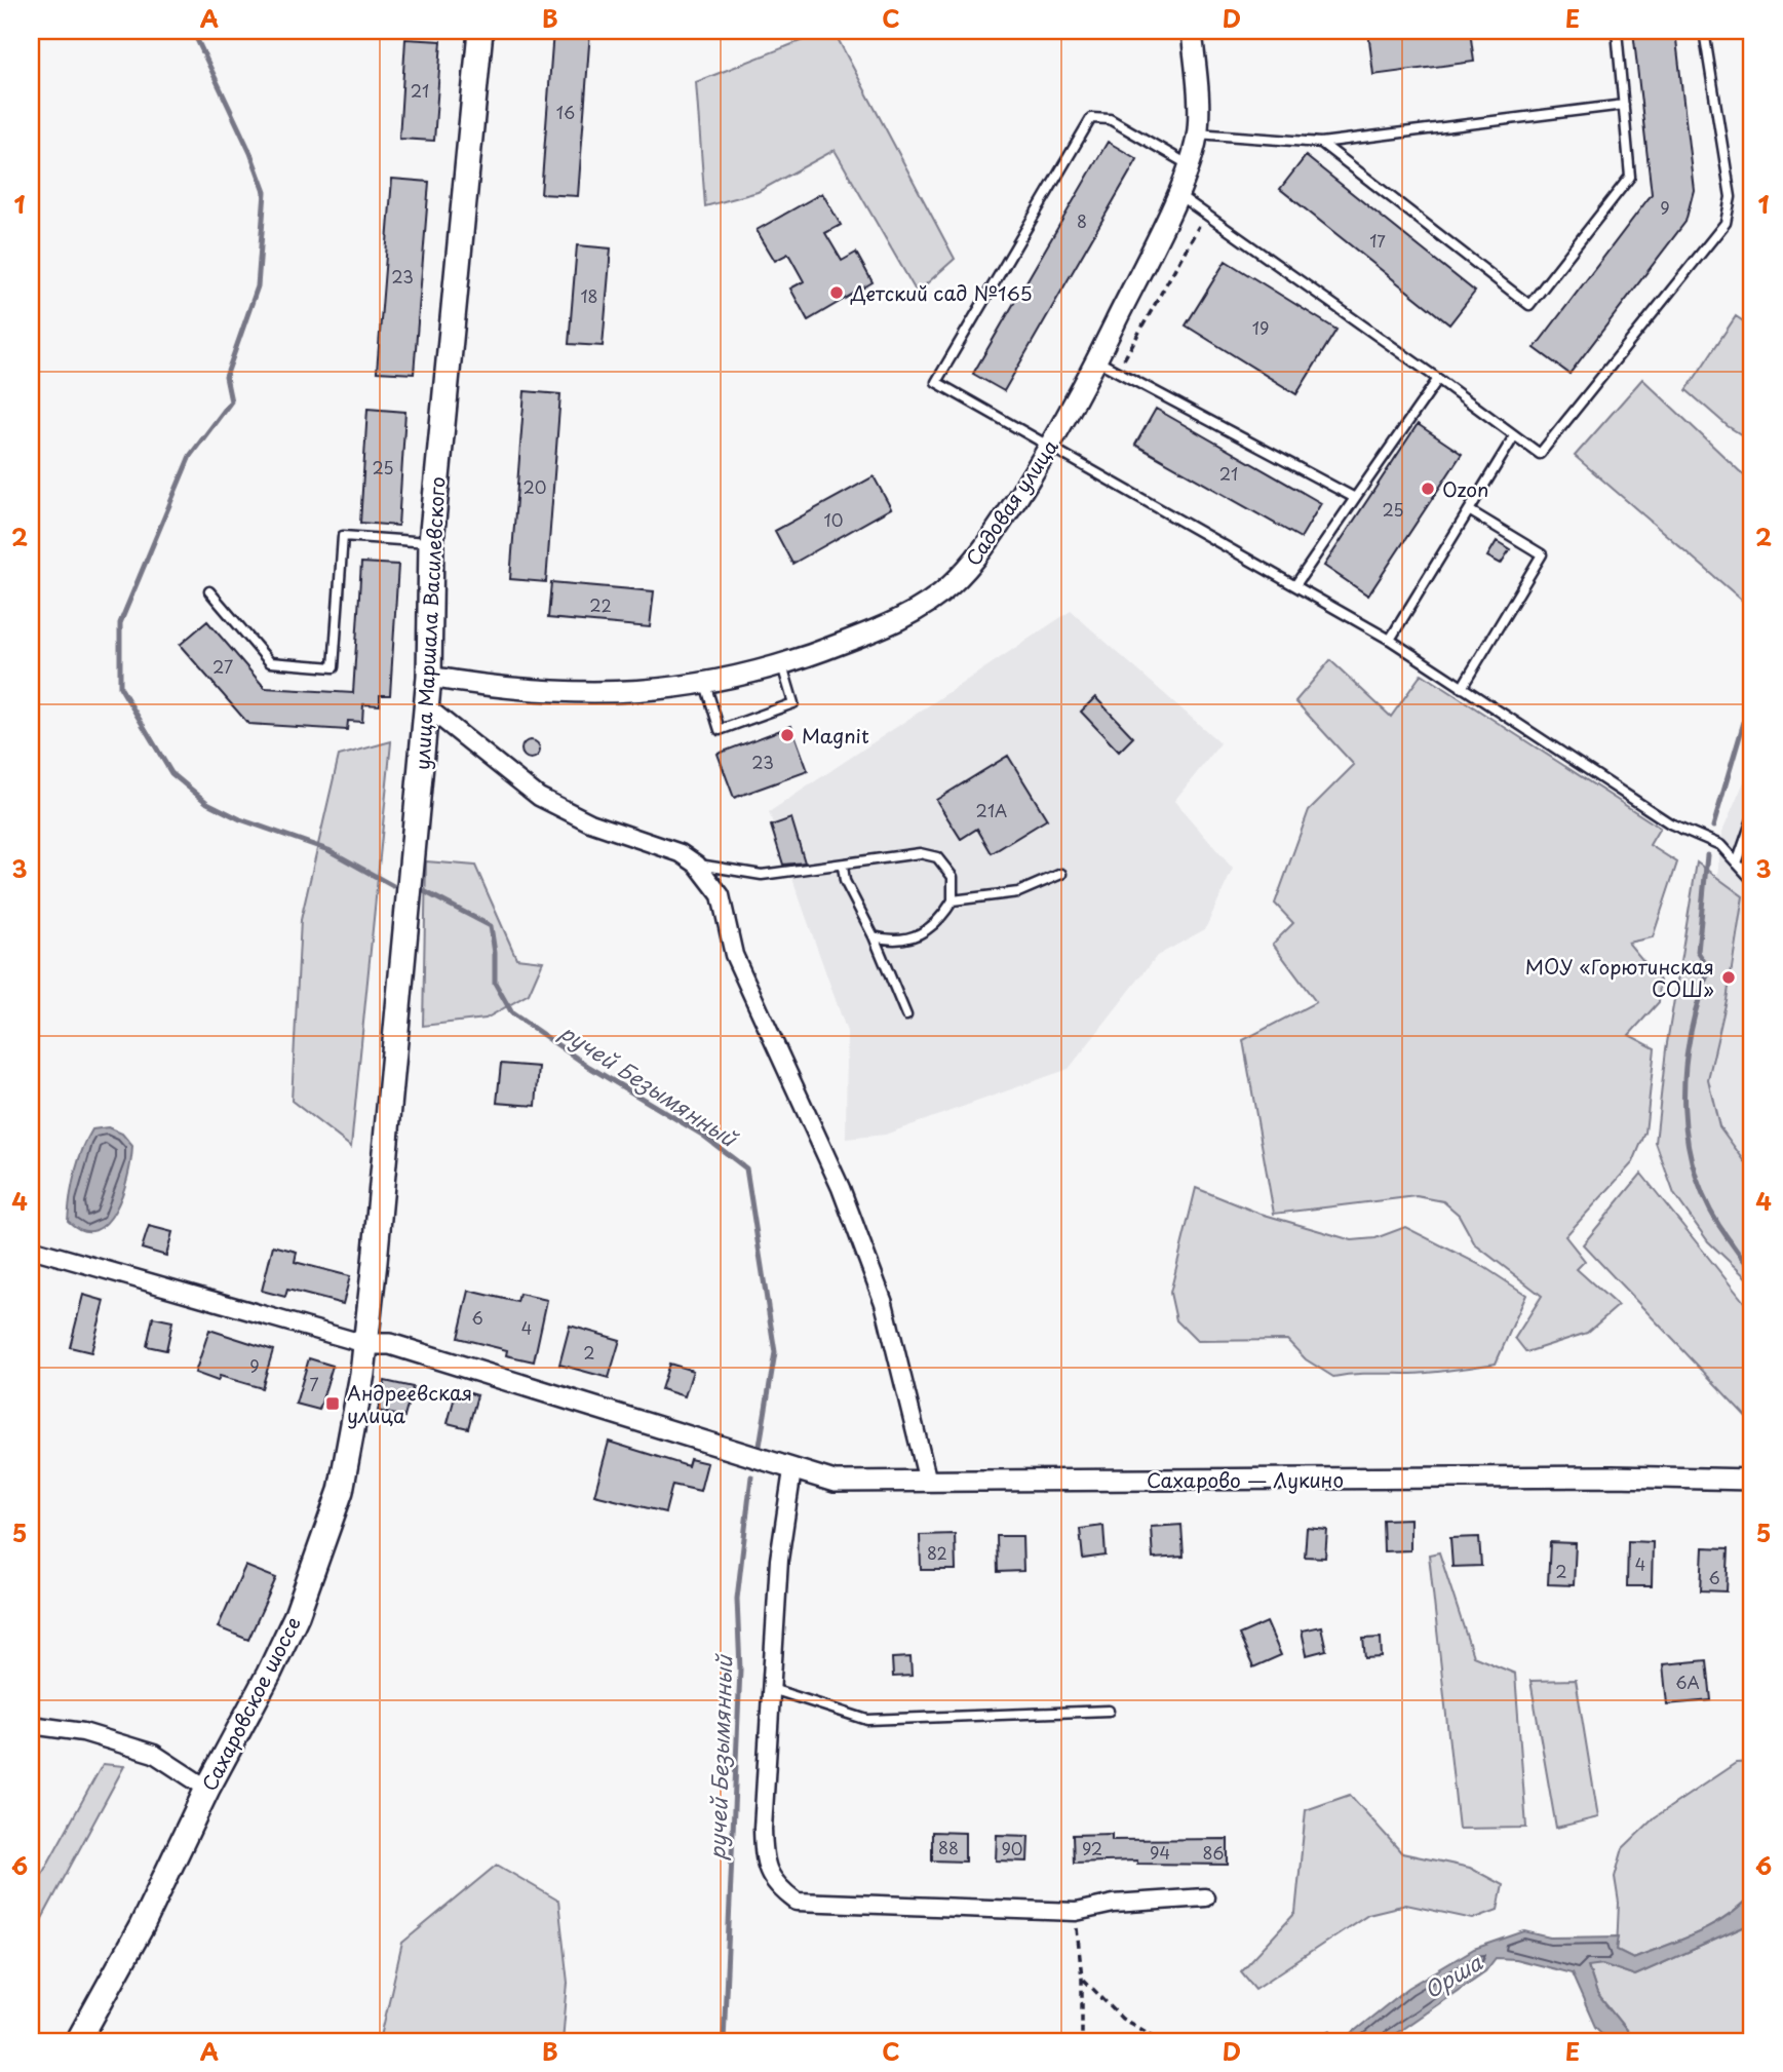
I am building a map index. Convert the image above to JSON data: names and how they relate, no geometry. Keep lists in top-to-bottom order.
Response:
{
  "streets": {
    "main road": ["улица Маршала Василевского", "Сахаровское шоссе"],
    "street": ["Садовая улица", "Сахарово — Лукино"]
  },
  "crossings": [
    ["Садовая улица", "улица Маршала Василевского"],
    ["улица Маршала Василевского", "Сахарово — Лукино"],
    ["улица Маршала Василевского", "Сахаровское шоссе"],
    ["Сахарово — Лукино", "Сахаровское шоссе"]
  ],
  "water": ["ручей Безымянный", "Орша"],
  "places": {
    "other": [
      "Детский сад №165",
      "Ozon",
      "Magnit",
      "МОУ «Горютинская СОШ»"
    ],
    "transit": ["Андреевская улица"]
  },
  "house_numbers": [
    "21",
    "16",
    "9",
    "8",
    "17",
    "23",
    "18",
    "19",
    "25",
    "21",
    "20",
    "25",
    "10",
    "22",
    "27",
    "23",
    "21А",
    "6",
    "4",
    "2",
    "9",
    "7",
    "82",
    "4",
    "2",
    "6",
    "6А",
    "88",
    "90",
    "92",
    "94",
    "86"
  ],
  "grid": {
    "columns": [
      "A",
      "B",
      "C",
      "D",
      "E"
    ],
    "rows": [
      "1",
      "2",
      "3",
      "4",
      "5",
      "6"
    ]
  }
}
